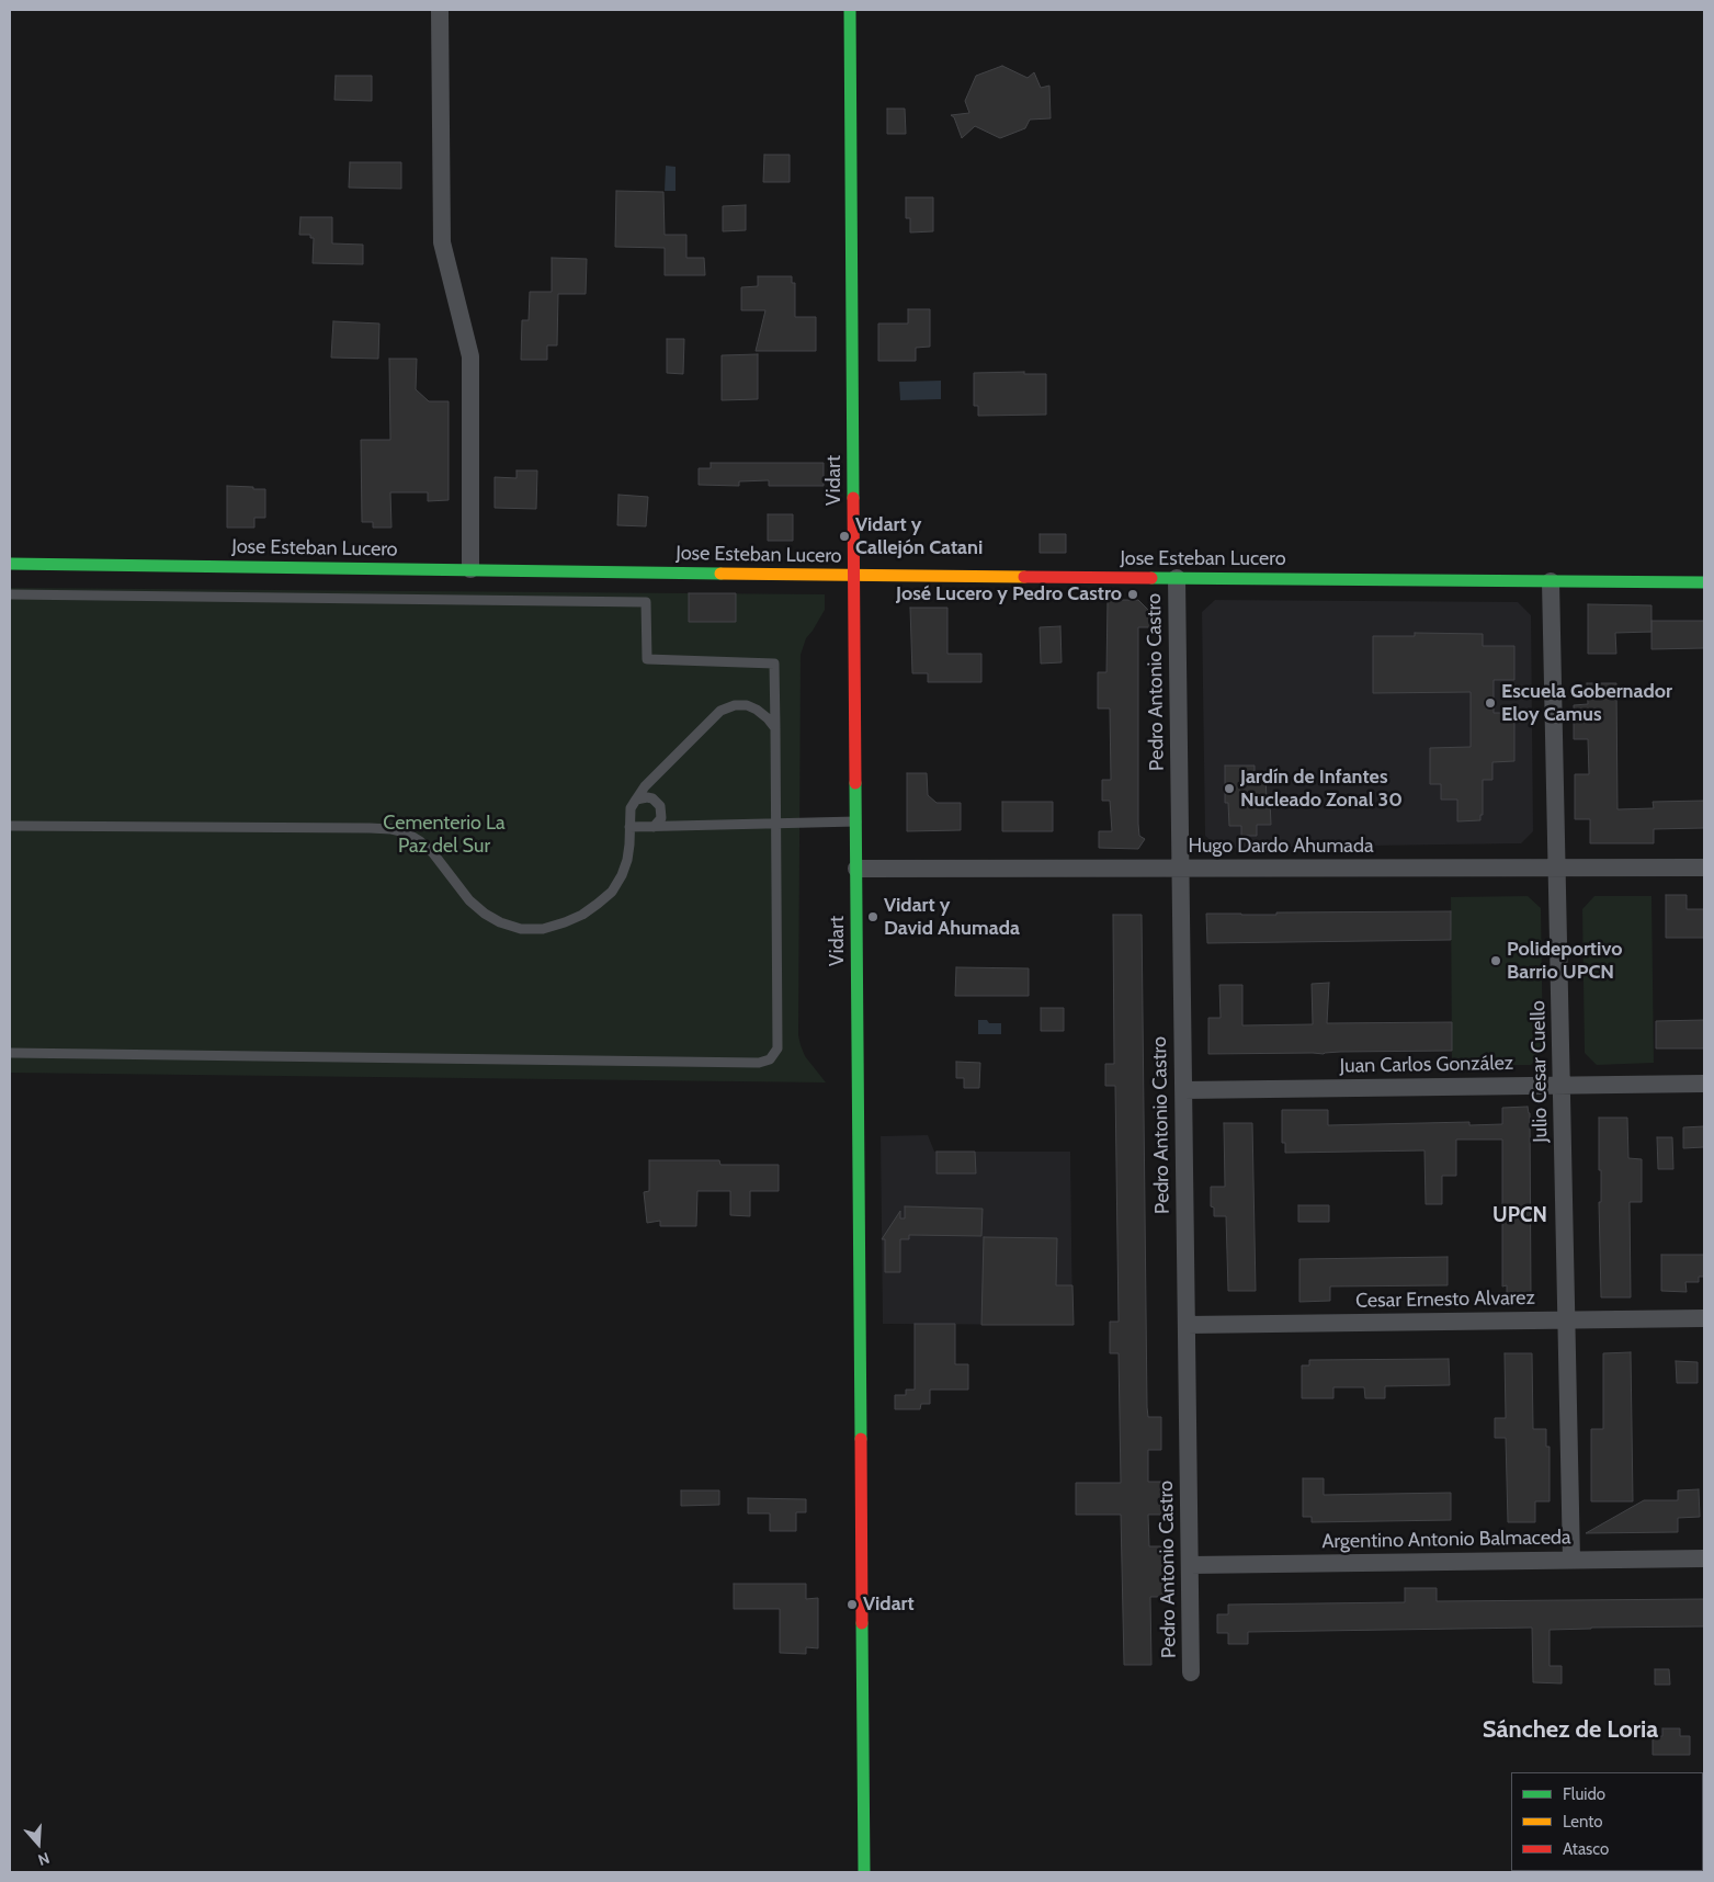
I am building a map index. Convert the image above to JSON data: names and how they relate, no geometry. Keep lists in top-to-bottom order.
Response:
{
  "streets": {
    "street": [
      "Vidart",
      "Jose Esteban Lucero",
      "Pedro Antonio Castro",
      "Hugo Dardo Ahumada",
      "Juan Carlos González",
      "Julio Cesar Cuello",
      "Cesar Ernesto Alvarez",
      "Argentino Antonio Balmaceda"
    ]
  },
  "crossings": [
    ["Vidart", "Jose Esteban Lucero"],
    ["Vidart", "Hugo Dardo Ahumada"],
    ["Jose Esteban Lucero", "Pedro Antonio Castro"],
    ["Jose Esteban Lucero", "Julio Cesar Cuello"],
    ["Pedro Antonio Castro", "Hugo Dardo Ahumada"],
    ["Pedro Antonio Castro", "Juan Carlos González"],
    ["Pedro Antonio Castro", "Cesar Ernesto Alvarez"],
    ["Pedro Antonio Castro", "Argentino Antonio Balmaceda"],
    ["Hugo Dardo Ahumada", "Julio Cesar Cuello"],
    ["Juan Carlos González", "Julio Cesar Cuello"],
    ["Julio Cesar Cuello", "Cesar Ernesto Alvarez"],
    ["Julio Cesar Cuello", "Argentino Antonio Balmaceda"]
  ],
  "districts": ["UPCN", "Sánchez de Loria"],
  "parks": ["Cementerio La Paz del Sur"],
  "places": [
    "Vidart y Callejón Catani",
    "José Lucero y Pedro Castro",
    "Escuela Gobernador Eloy Camus",
    "Jardín de Infantes Nucleado Zonal 30",
    "Vidart y David Ahumada",
    "Polideportivo Barrio UPCN",
    "Vidart"
  ],
  "legend": ["Fluido", "Lento", "Atasco"],
  "north": "bottom"
}
